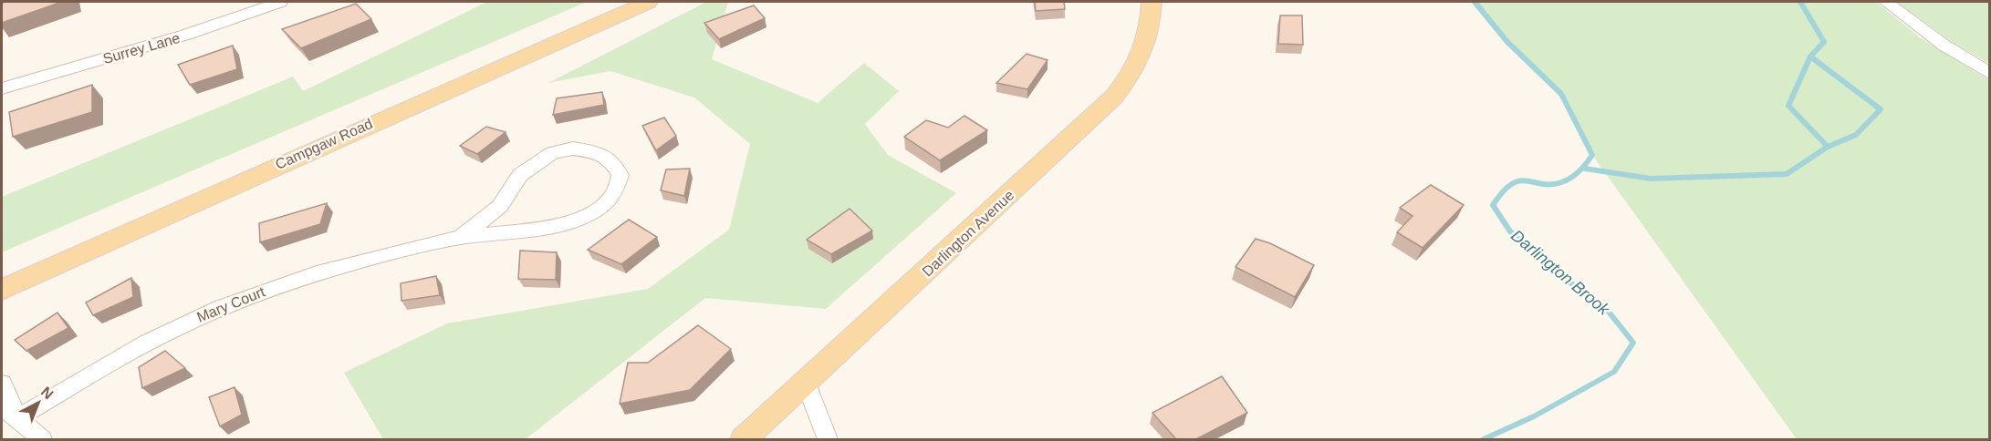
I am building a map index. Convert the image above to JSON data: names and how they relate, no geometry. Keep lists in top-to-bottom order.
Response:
{
  "streets": {
    "main road": ["Campgaw Road", "Darlington Avenue"],
    "street": ["Surrey Lane", "Mary Court"]
  },
  "water": ["Darlington Brook"],
  "north": "top right"
}
